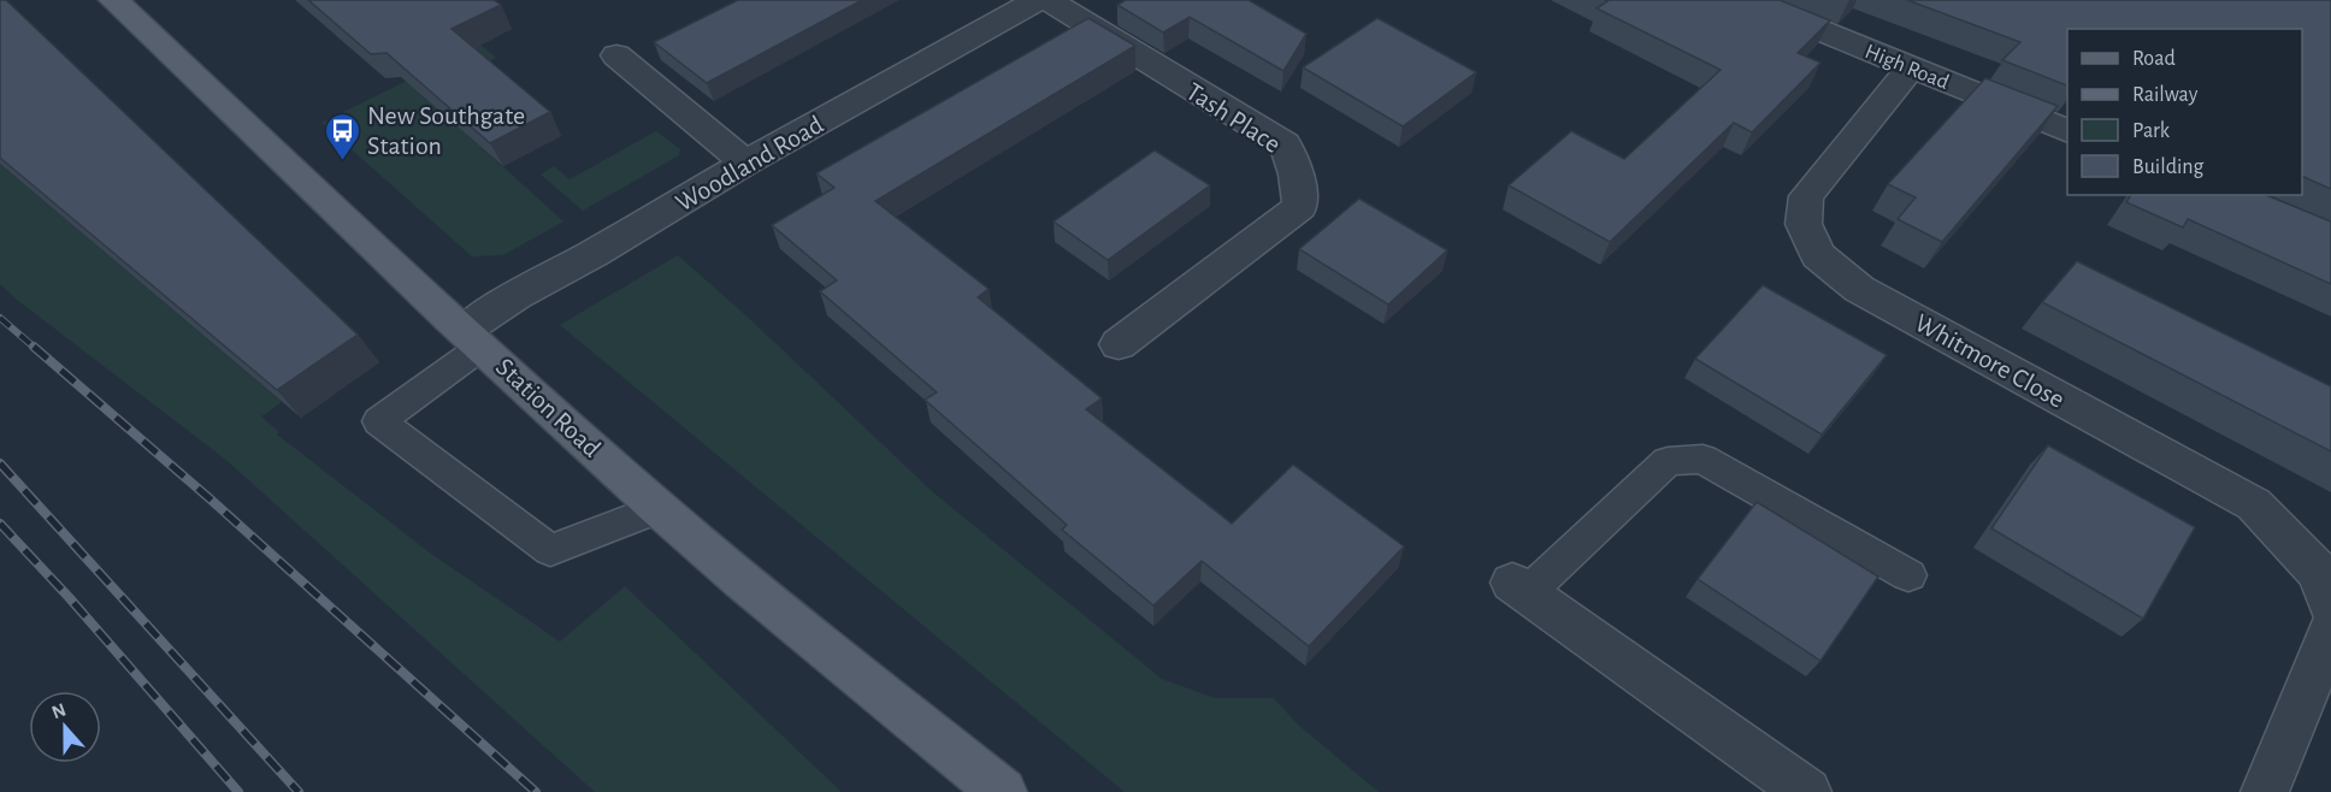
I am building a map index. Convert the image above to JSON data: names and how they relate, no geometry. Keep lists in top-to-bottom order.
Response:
{
  "streets": {
    "main road": ["Station Road"],
    "street": [
      "High Road",
      "Tash Place",
      "Woodland Road",
      "Whitmore Close"
    ]
  },
  "crossings": [
    ["High Road", "Whitmore Close"],
    ["Woodland Road", "Station Road"]
  ],
  "places": {
    "bus stop": ["New Southgate Station"]
  },
  "legend": [
    "Road",
    "Railway",
    "Park",
    "Building"
  ],
  "north": "top"
}
